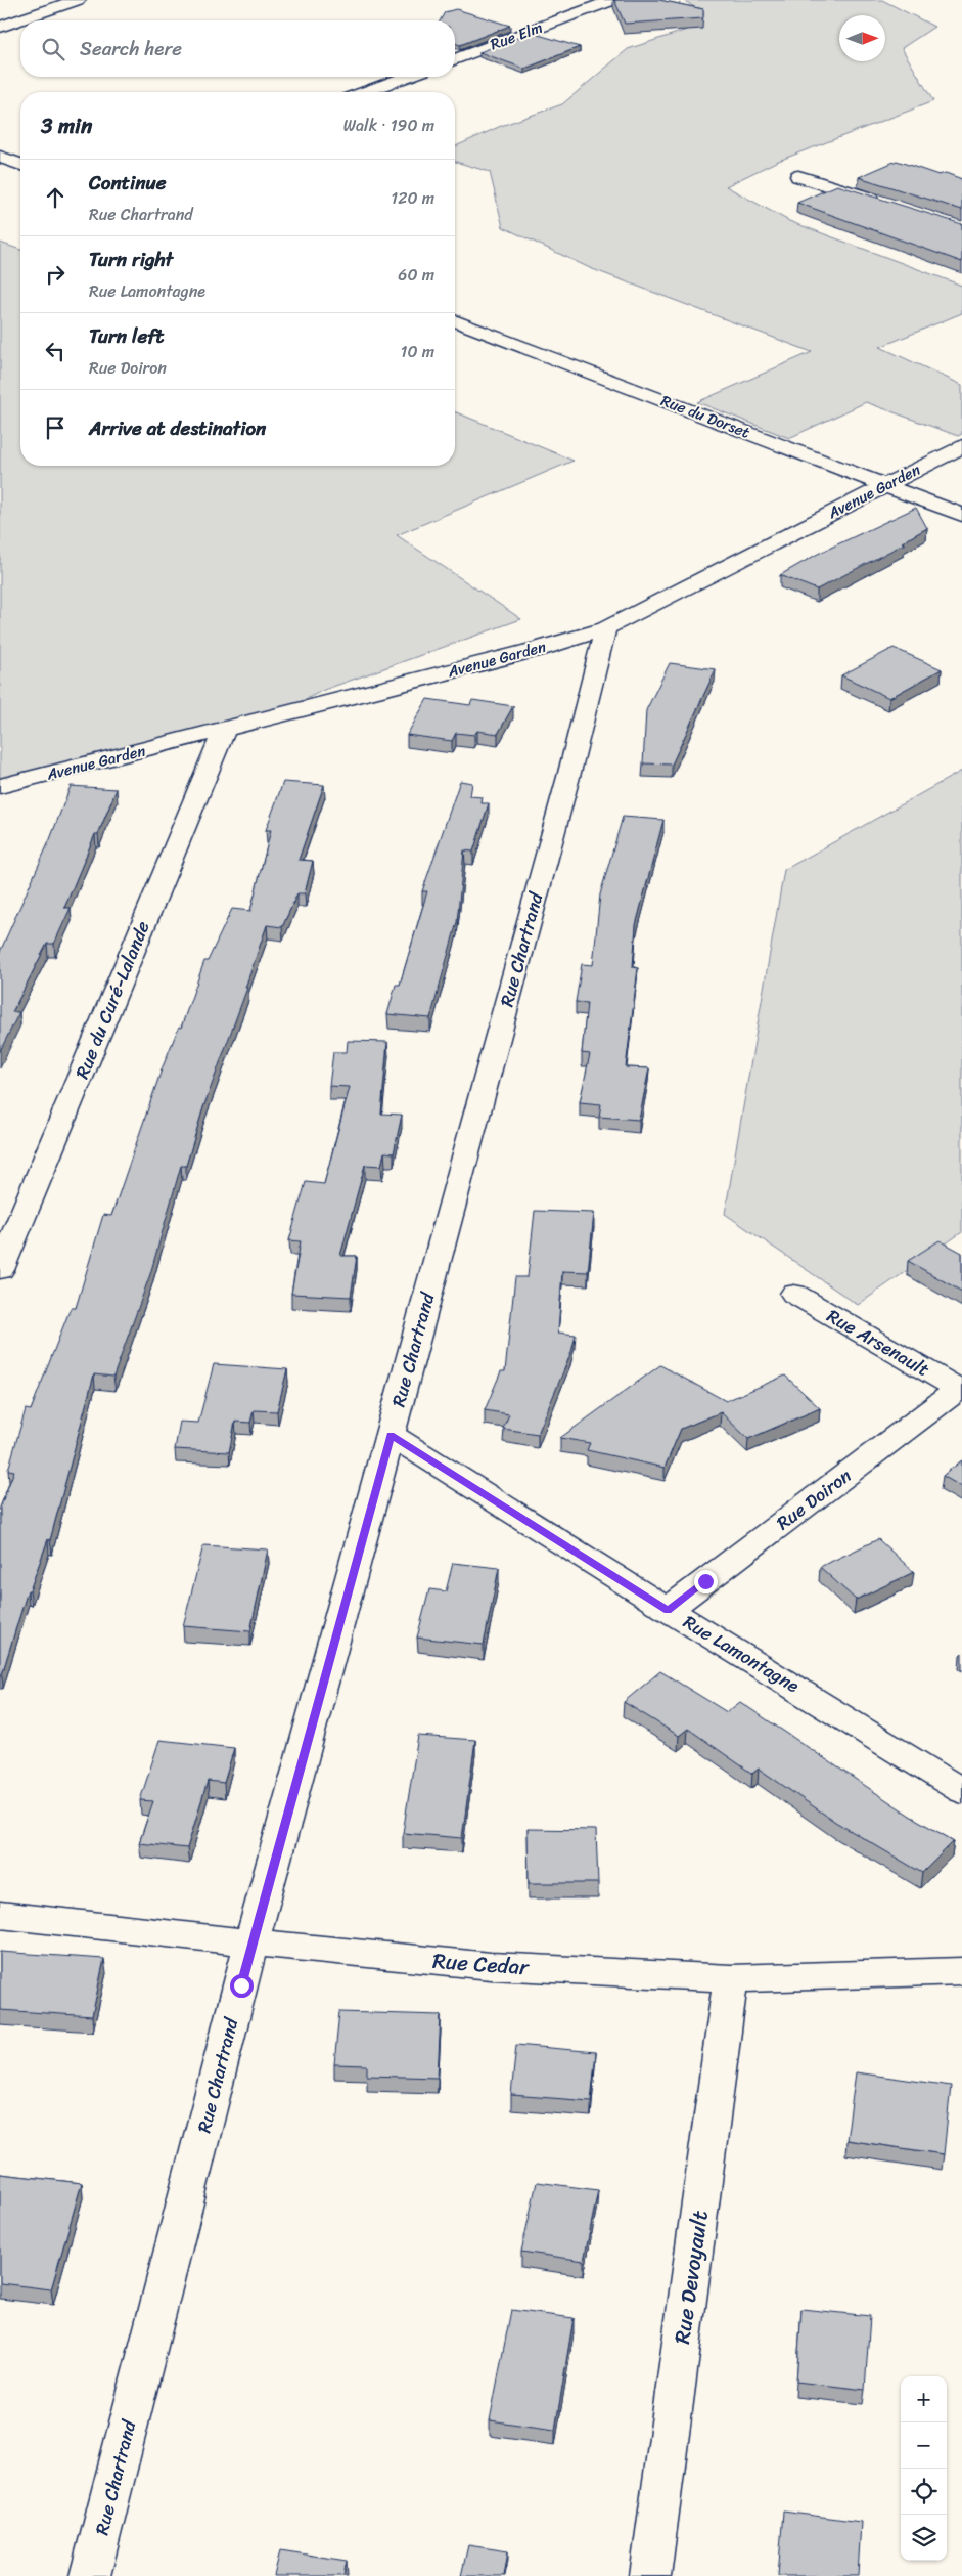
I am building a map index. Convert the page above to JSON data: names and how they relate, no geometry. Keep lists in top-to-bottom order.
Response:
{
  "streets": {
    "street": [
      "Rue Elm",
      "Rue du Dorset",
      "Avenue Garden",
      "Rue Chartrand",
      "Rue du Curé-Lalande",
      "Rue Arsenault",
      "Rue Doiron",
      "Rue Lamontagne",
      "Rue Cedar",
      "Rue Devoyault"
    ]
  },
  "crossings": [
    ["Rue du Dorset", "Avenue Garden"],
    ["Avenue Garden", "Rue Chartrand"],
    ["Avenue Garden", "Rue du Curé-Lalande"],
    ["Rue Chartrand", "Rue Lamontagne"],
    ["Rue Chartrand", "Rue Cedar"],
    ["Rue Arsenault", "Rue Doiron"],
    ["Rue Doiron", "Rue Lamontagne"],
    ["Rue Cedar", "Rue Devoyault"]
  ],
  "north": "right",
  "page": {
    "search": "Search here",
    "heading": ["3 min", "Walk · 190 m"],
    "list": [
      ["Continue", "Rue Chartrand", "120 m"],
      ["Turn right", "Rue Lamontagne", "60 m"],
      ["Turn left", "Rue Doiron", "10 m"],
      "Arrive at destination"
    ],
    "map_buttons": ["+", "−"]
  }
}
